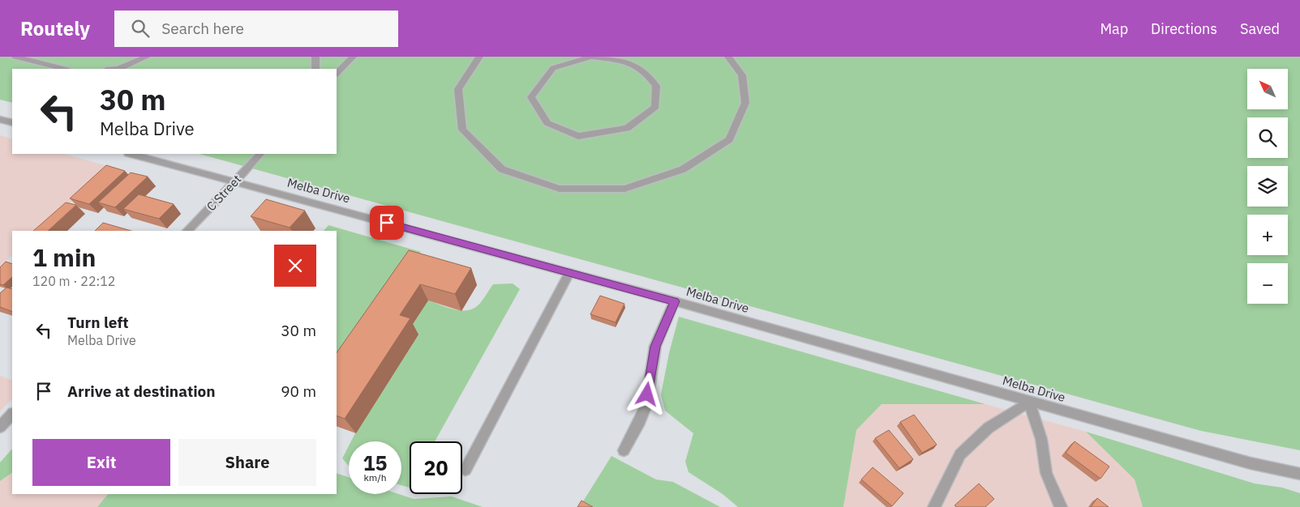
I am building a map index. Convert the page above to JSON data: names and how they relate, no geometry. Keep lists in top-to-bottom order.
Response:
{
  "streets": {
    "street": ["Melba Drive", "C Street"]
  },
  "crossings": [
    ["Melba Drive", "C Street"]
  ],
  "north": "top left",
  "page": {
    "header": "Routely",
    "search": "Search here",
    "nav": ["Map", "Directions", "Saved"],
    "map_buttons": ["+", "−"],
    "turn": ["30 m", "Melba Drive"],
    "heading": ["1 min", "120 m · 22:12"],
    "list": [
      {
        "name": "Turn left",
        "note": "Melba Drive",
        "value": "30 m"
      },
      {
        "name": "Arrive at destination",
        "value": "90 m"
      }
    ],
    "buttons": ["Exit", "Share"],
    "speed": "15 km/h",
    "limit": "20"
  }
}
